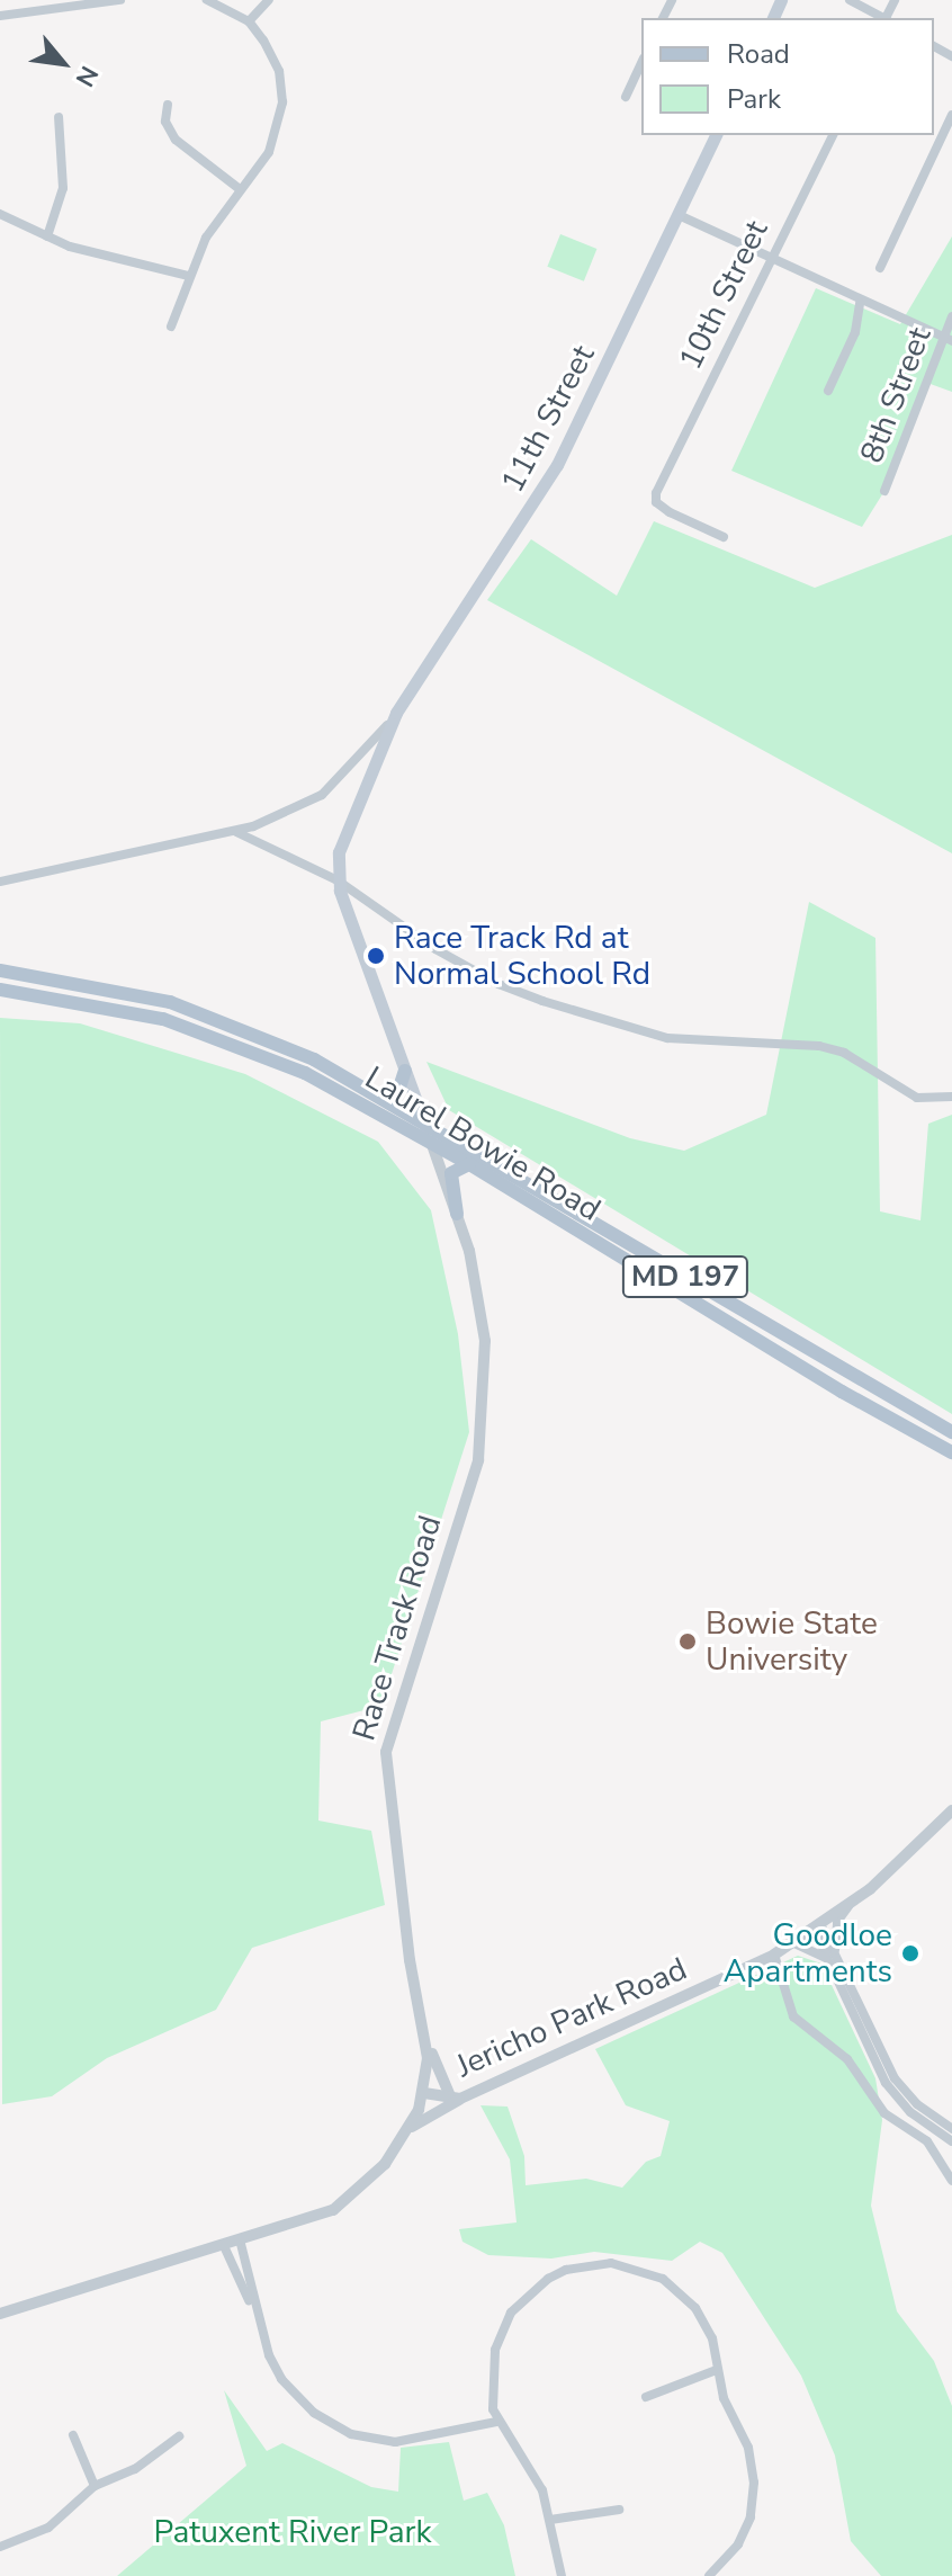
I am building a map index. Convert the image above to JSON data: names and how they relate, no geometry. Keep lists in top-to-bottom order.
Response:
{
  "streets": {
    "main road": [
      "11th Street",
      "Laurel Bowie Road",
      "MD 197",
      "Race Track Road"
    ],
    "street": ["10th Street", "8th Street", "Jericho Park Road"]
  },
  "crossings": [
    ["11th Street", "Race Track Road"],
    ["Laurel Bowie Road", "Race Track Road"],
    ["Race Track Road", "Jericho Park Road"]
  ],
  "parks": ["Patuxent River Park"],
  "places": ["Race Track Rd at Normal School Rd", "Bowie State University", "Goodloe Apartments"],
  "legend": ["Road", "Park"],
  "north": "bottom right"
}
